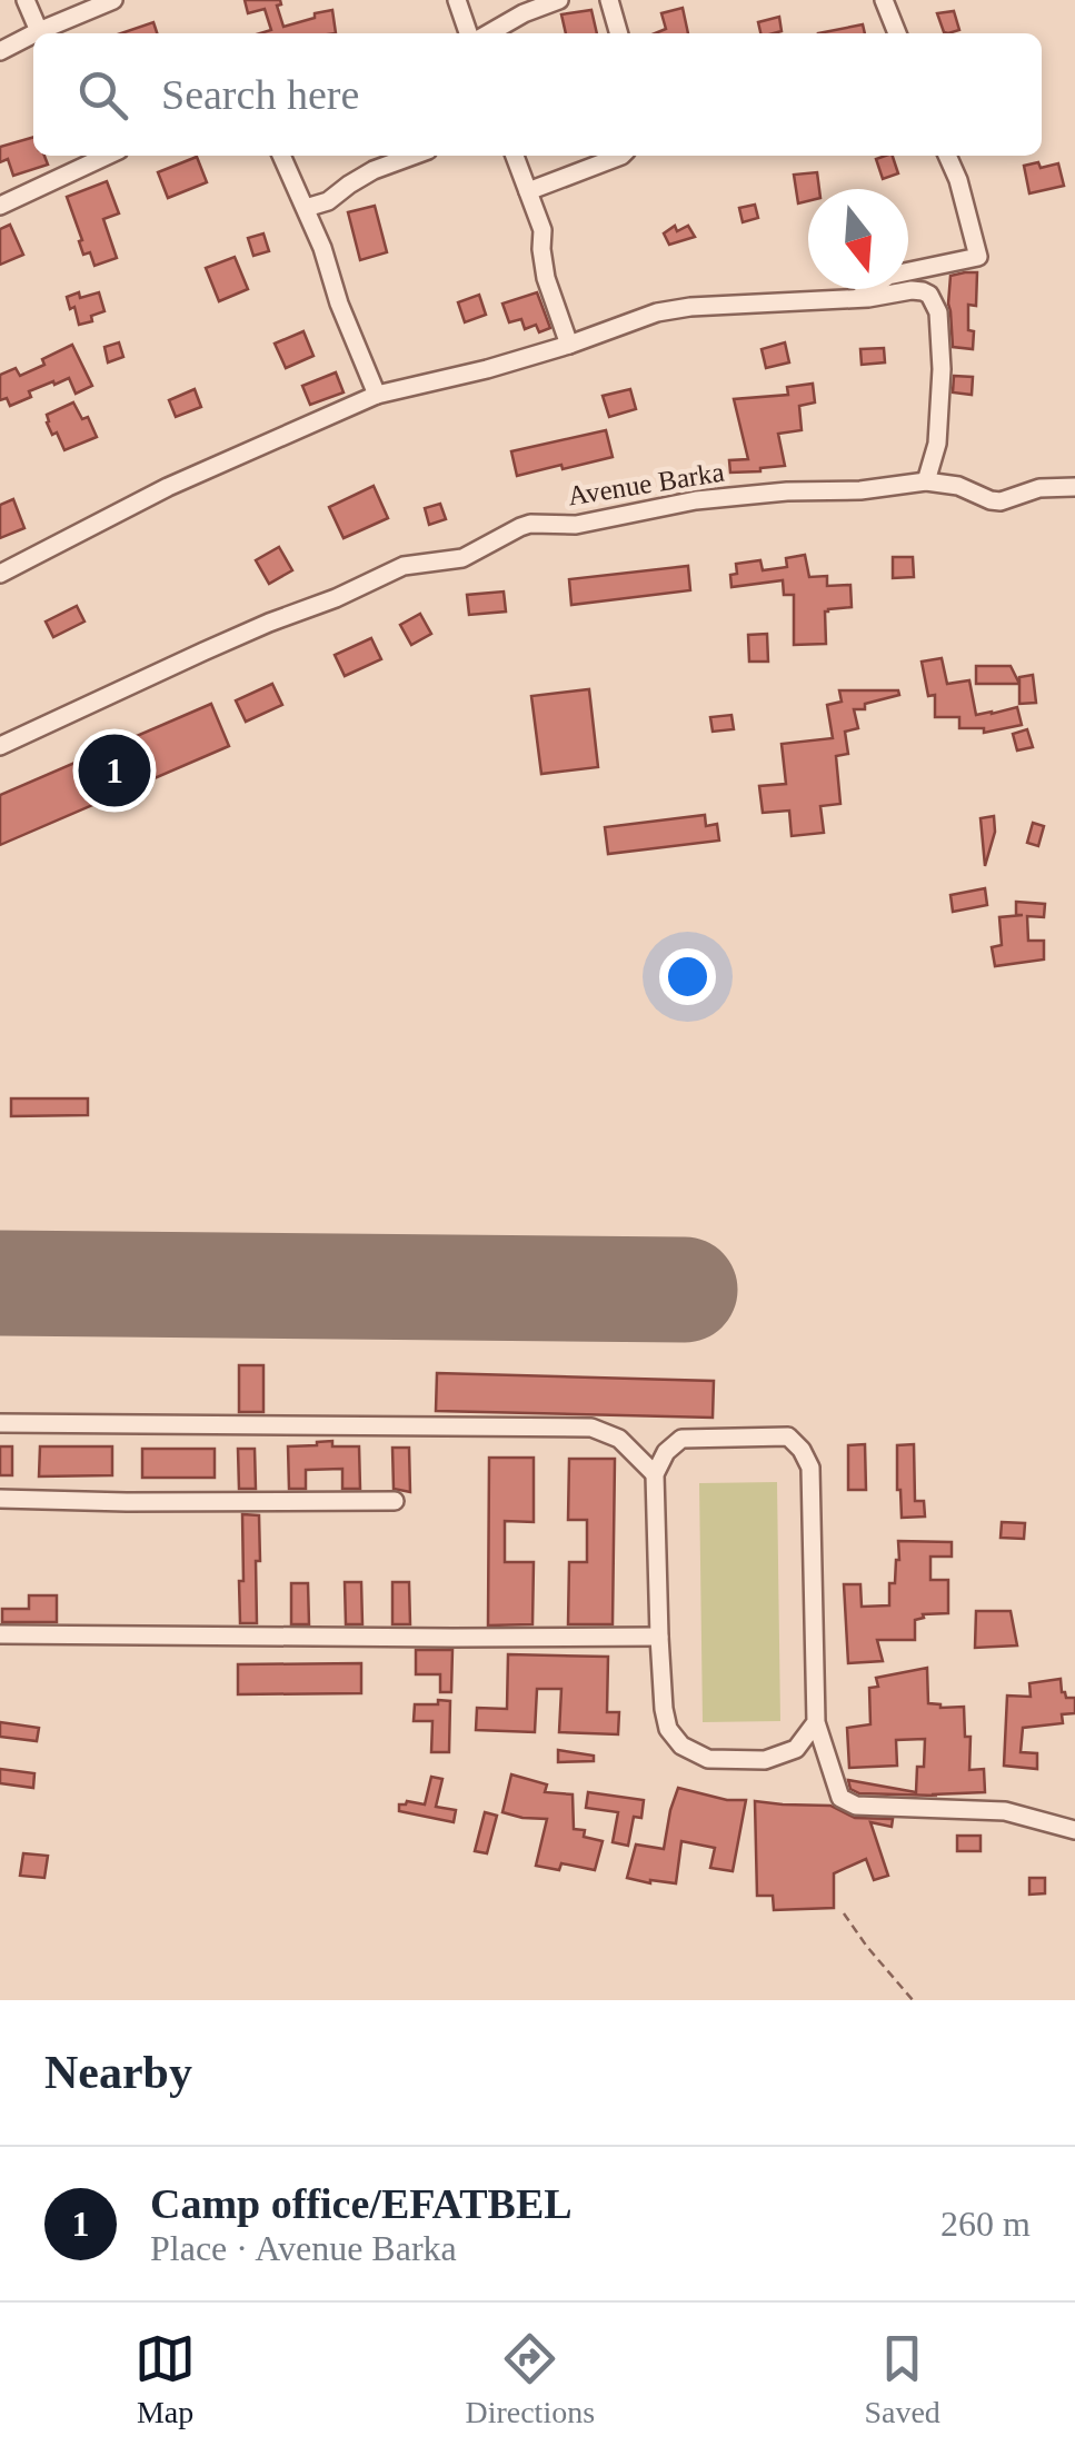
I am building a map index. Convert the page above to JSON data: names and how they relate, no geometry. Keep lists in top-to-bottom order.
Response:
{
  "streets": {
    "street": ["Avenue Barka"]
  },
  "north": "bottom",
  "page": {
    "search": "Search here",
    "pins": "1",
    "heading": "Nearby",
    "list": [
      {
        "mark": "1",
        "name": "Camp office/EFATBEL",
        "note": "Place · Avenue Barka",
        "value": "260 m"
      }
    ],
    "nav": ["Map", "Directions", "Saved"]
  }
}
